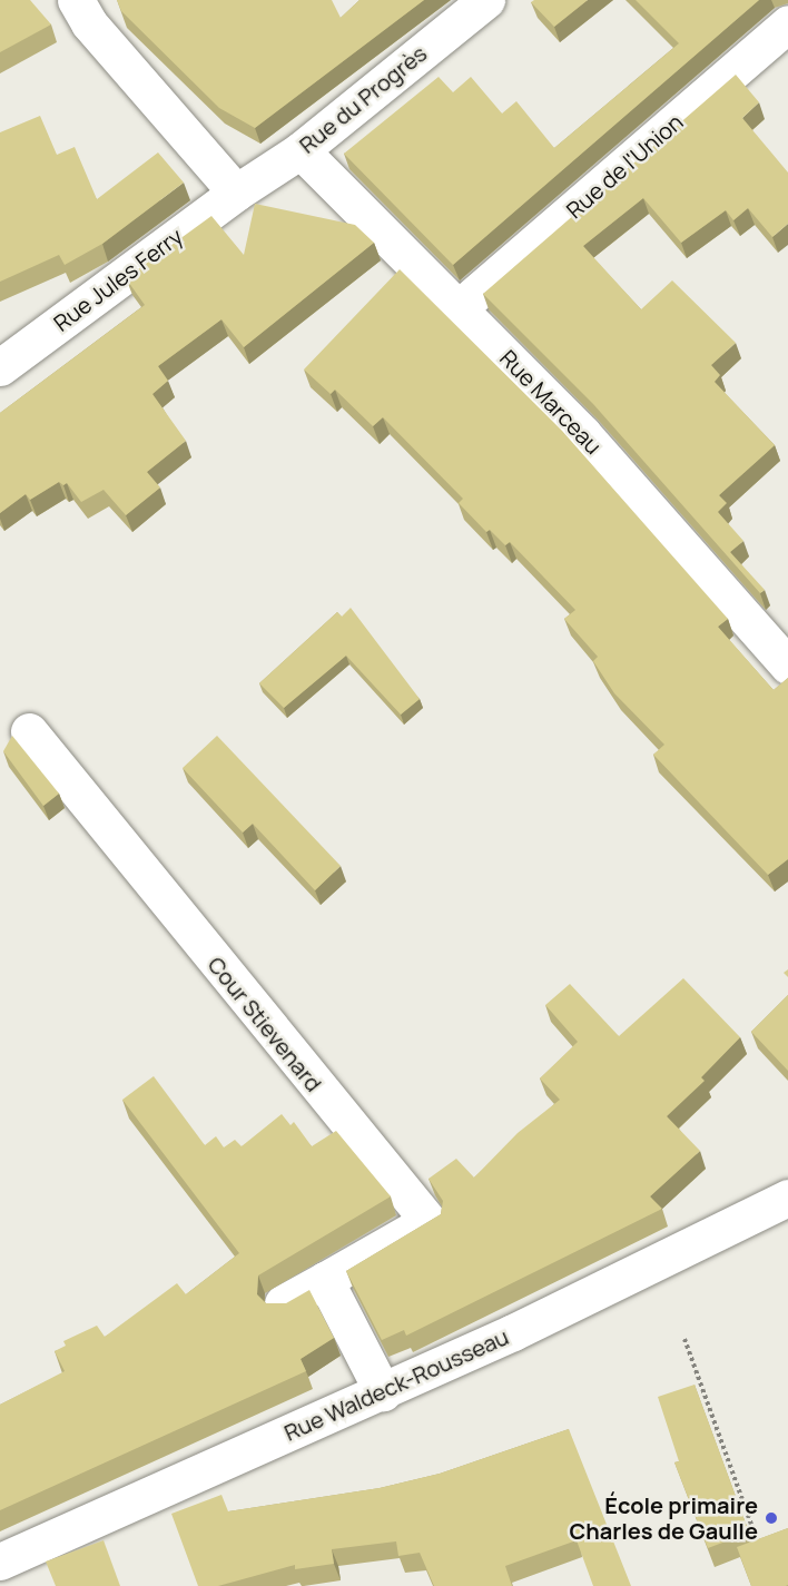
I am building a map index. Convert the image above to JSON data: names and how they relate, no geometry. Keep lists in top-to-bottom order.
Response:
{
  "streets": {
    "street": [
      "Rue du Progrès",
      "Rue de l'Union",
      "Rue Jules Ferry",
      "Rue Marceau",
      "Cour Stievenard",
      "Rue Waldeck-Rousseau"
    ]
  },
  "crossings": [
    ["Rue du Progrès", "Rue Jules Ferry"],
    ["Rue du Progrès", "Rue Marceau"],
    ["Rue de l'Union", "Rue Marceau"]
  ],
  "places": ["École primaire Charles de Gaulle"]
}
